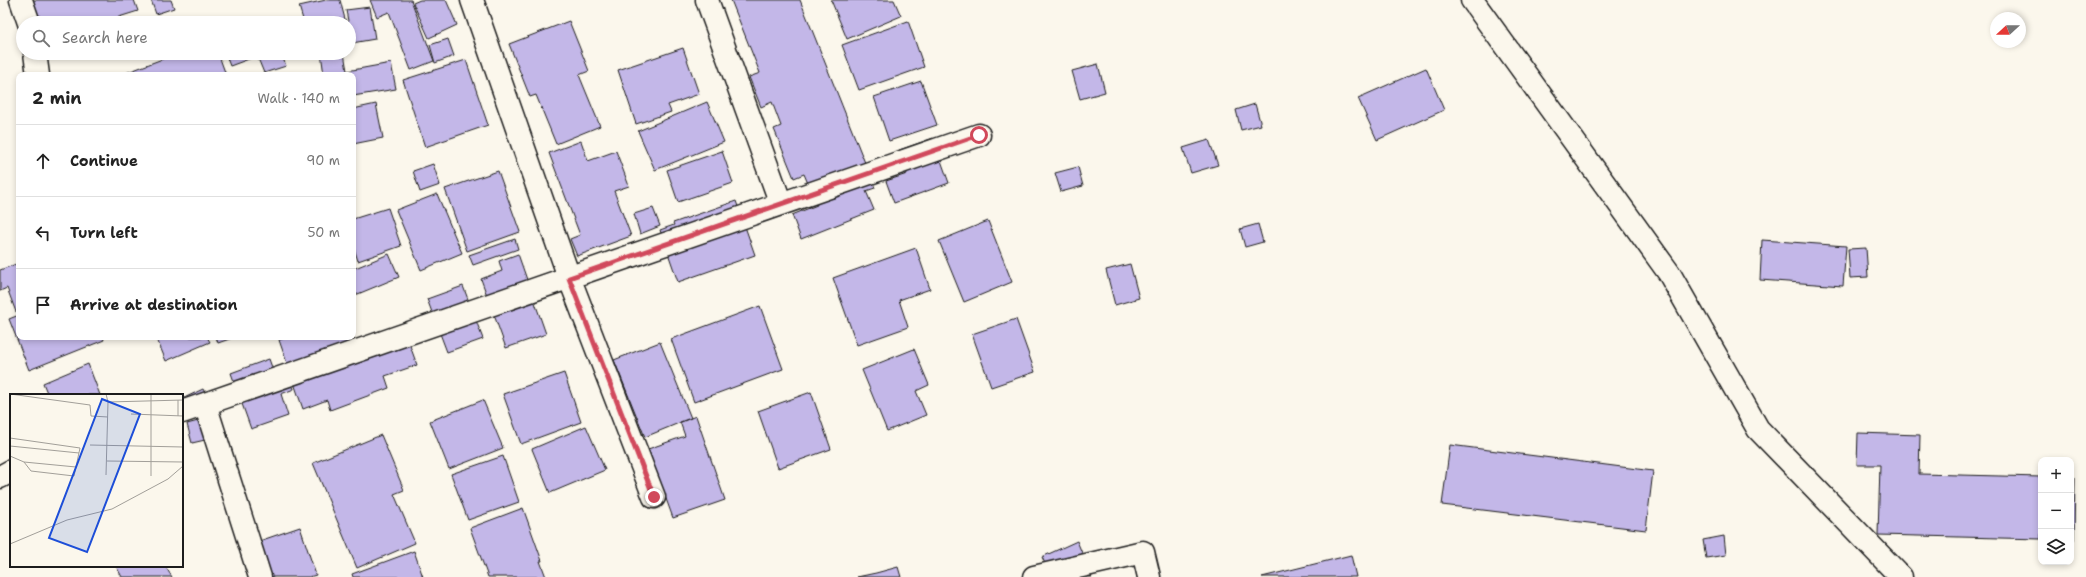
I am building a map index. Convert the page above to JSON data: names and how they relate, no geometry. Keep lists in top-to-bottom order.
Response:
{
  "north": "left",
  "page": {
    "search": "Search here",
    "heading": ["2 min", "Walk · 140 m"],
    "list": [
      ["Continue", "90 m"],
      ["Turn left", "50 m"],
      "Arrive at destination"
    ],
    "map_buttons": ["+", "−"]
  }
}
